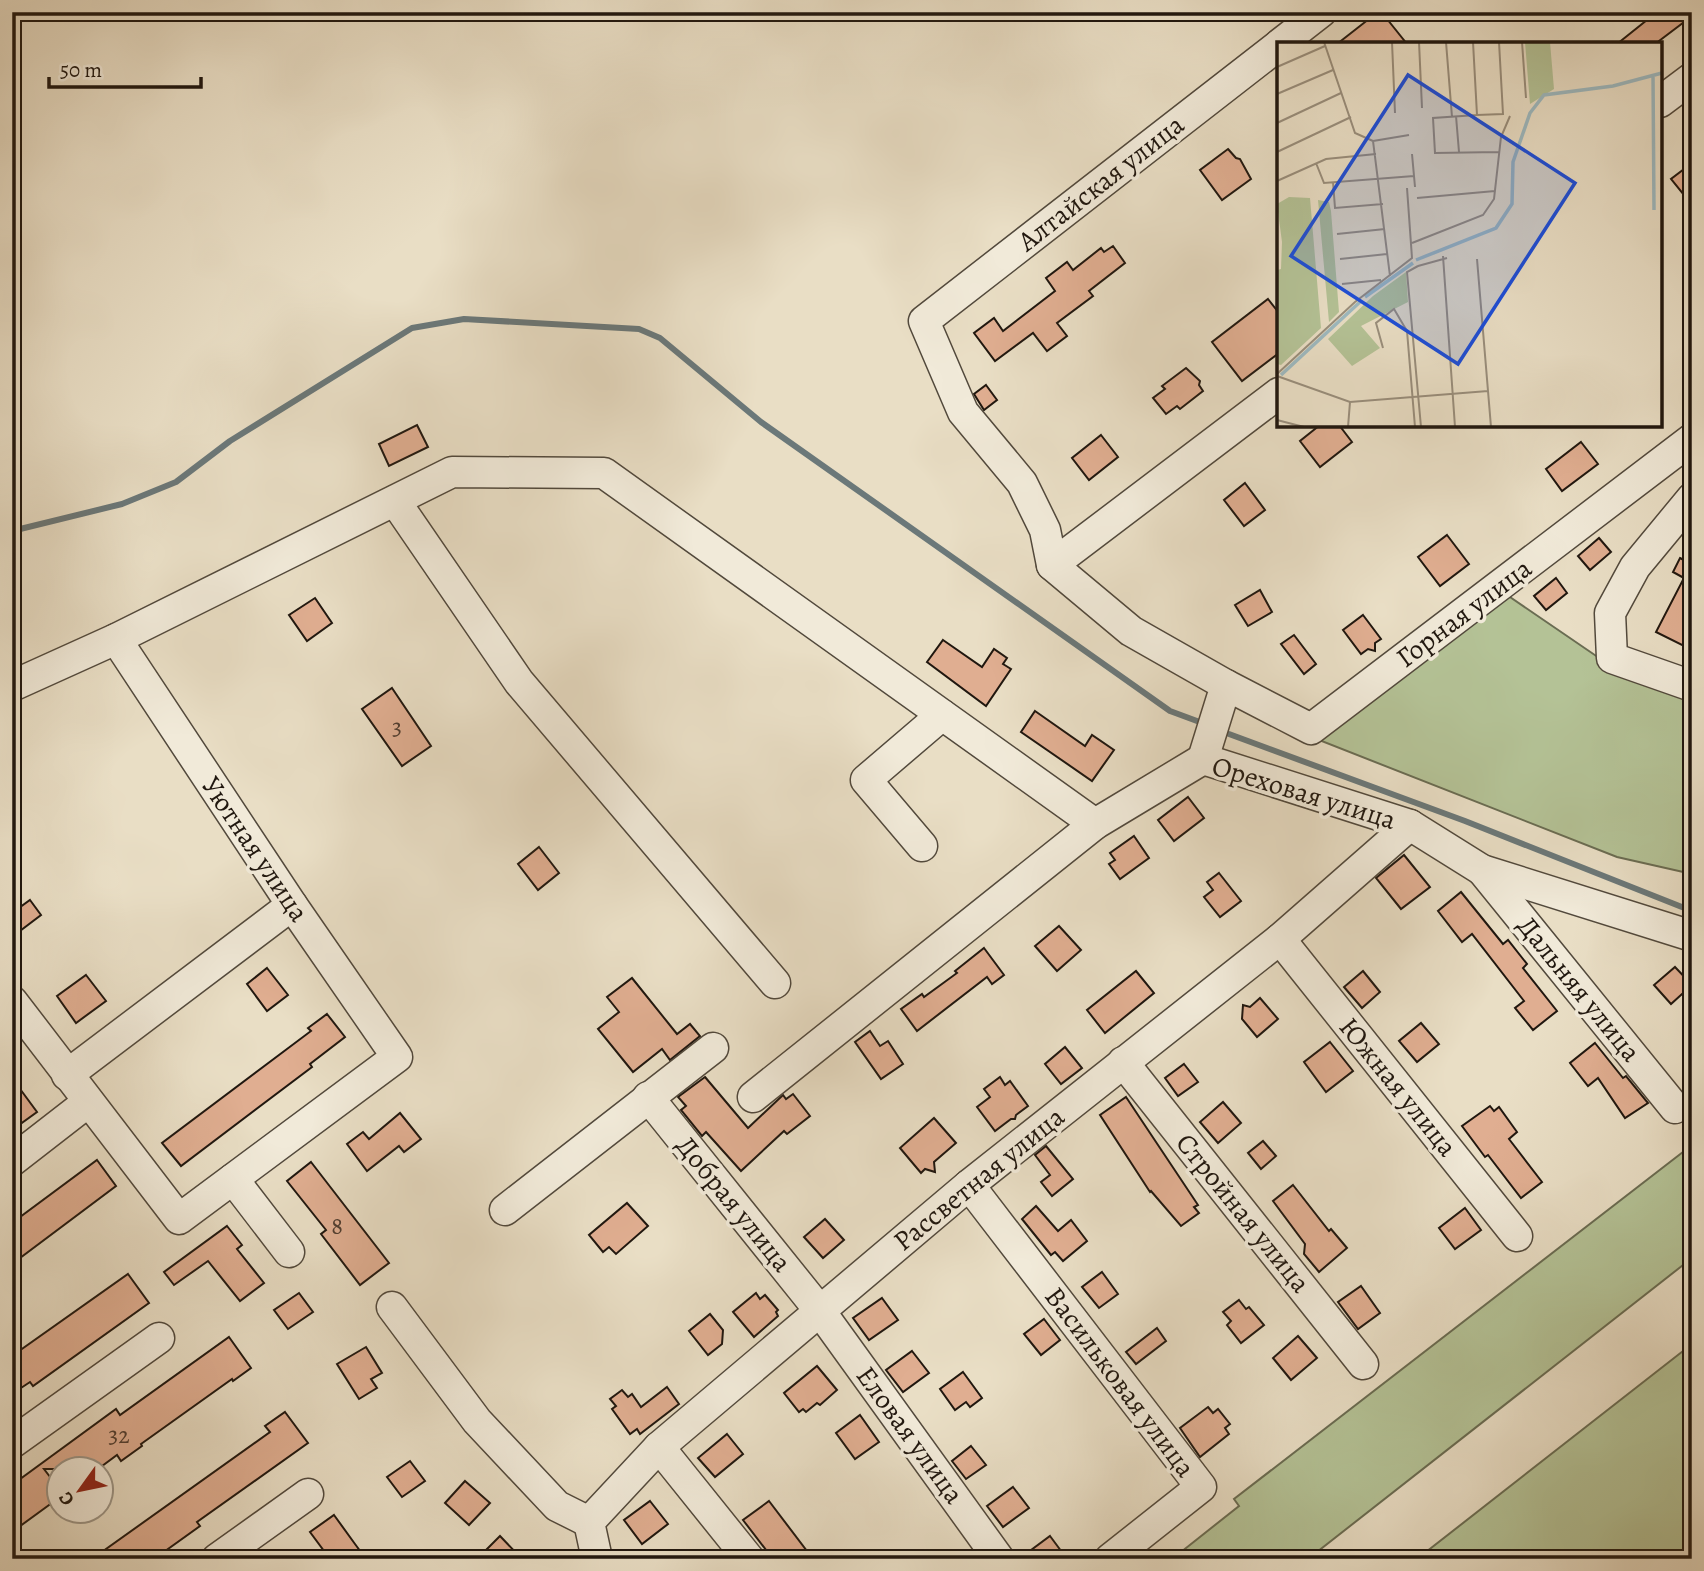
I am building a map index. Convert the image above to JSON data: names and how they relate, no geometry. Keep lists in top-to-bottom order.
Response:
{
  "streets": {
    "street": [
      "Алтайская улица",
      "Горная улица",
      "Ореховая улица",
      "Уютная улица",
      "Дальняя улица",
      "Южная улица",
      "Рассветная улица",
      "Добрая улица",
      "Стройная улица",
      "Васильковая улица",
      "Еловая улица"
    ]
  },
  "crossings": [
    ["Ореховая улица", "Дальняя улица"],
    ["Ореховая улица", "Рассветная улица"],
    ["Южная улица", "Рассветная улица"],
    ["Рассветная улица", "Добрая улица"],
    ["Рассветная улица", "Стройная улица"],
    ["Рассветная улица", "Васильковая улица"],
    ["Рассветная улица", "Еловая улица"],
    ["Добрая улица", "Еловая улица"]
  ],
  "house_numbers": ["3", "8", "32"],
  "scale_bar": "50 m",
  "north": "bottom left"
}
